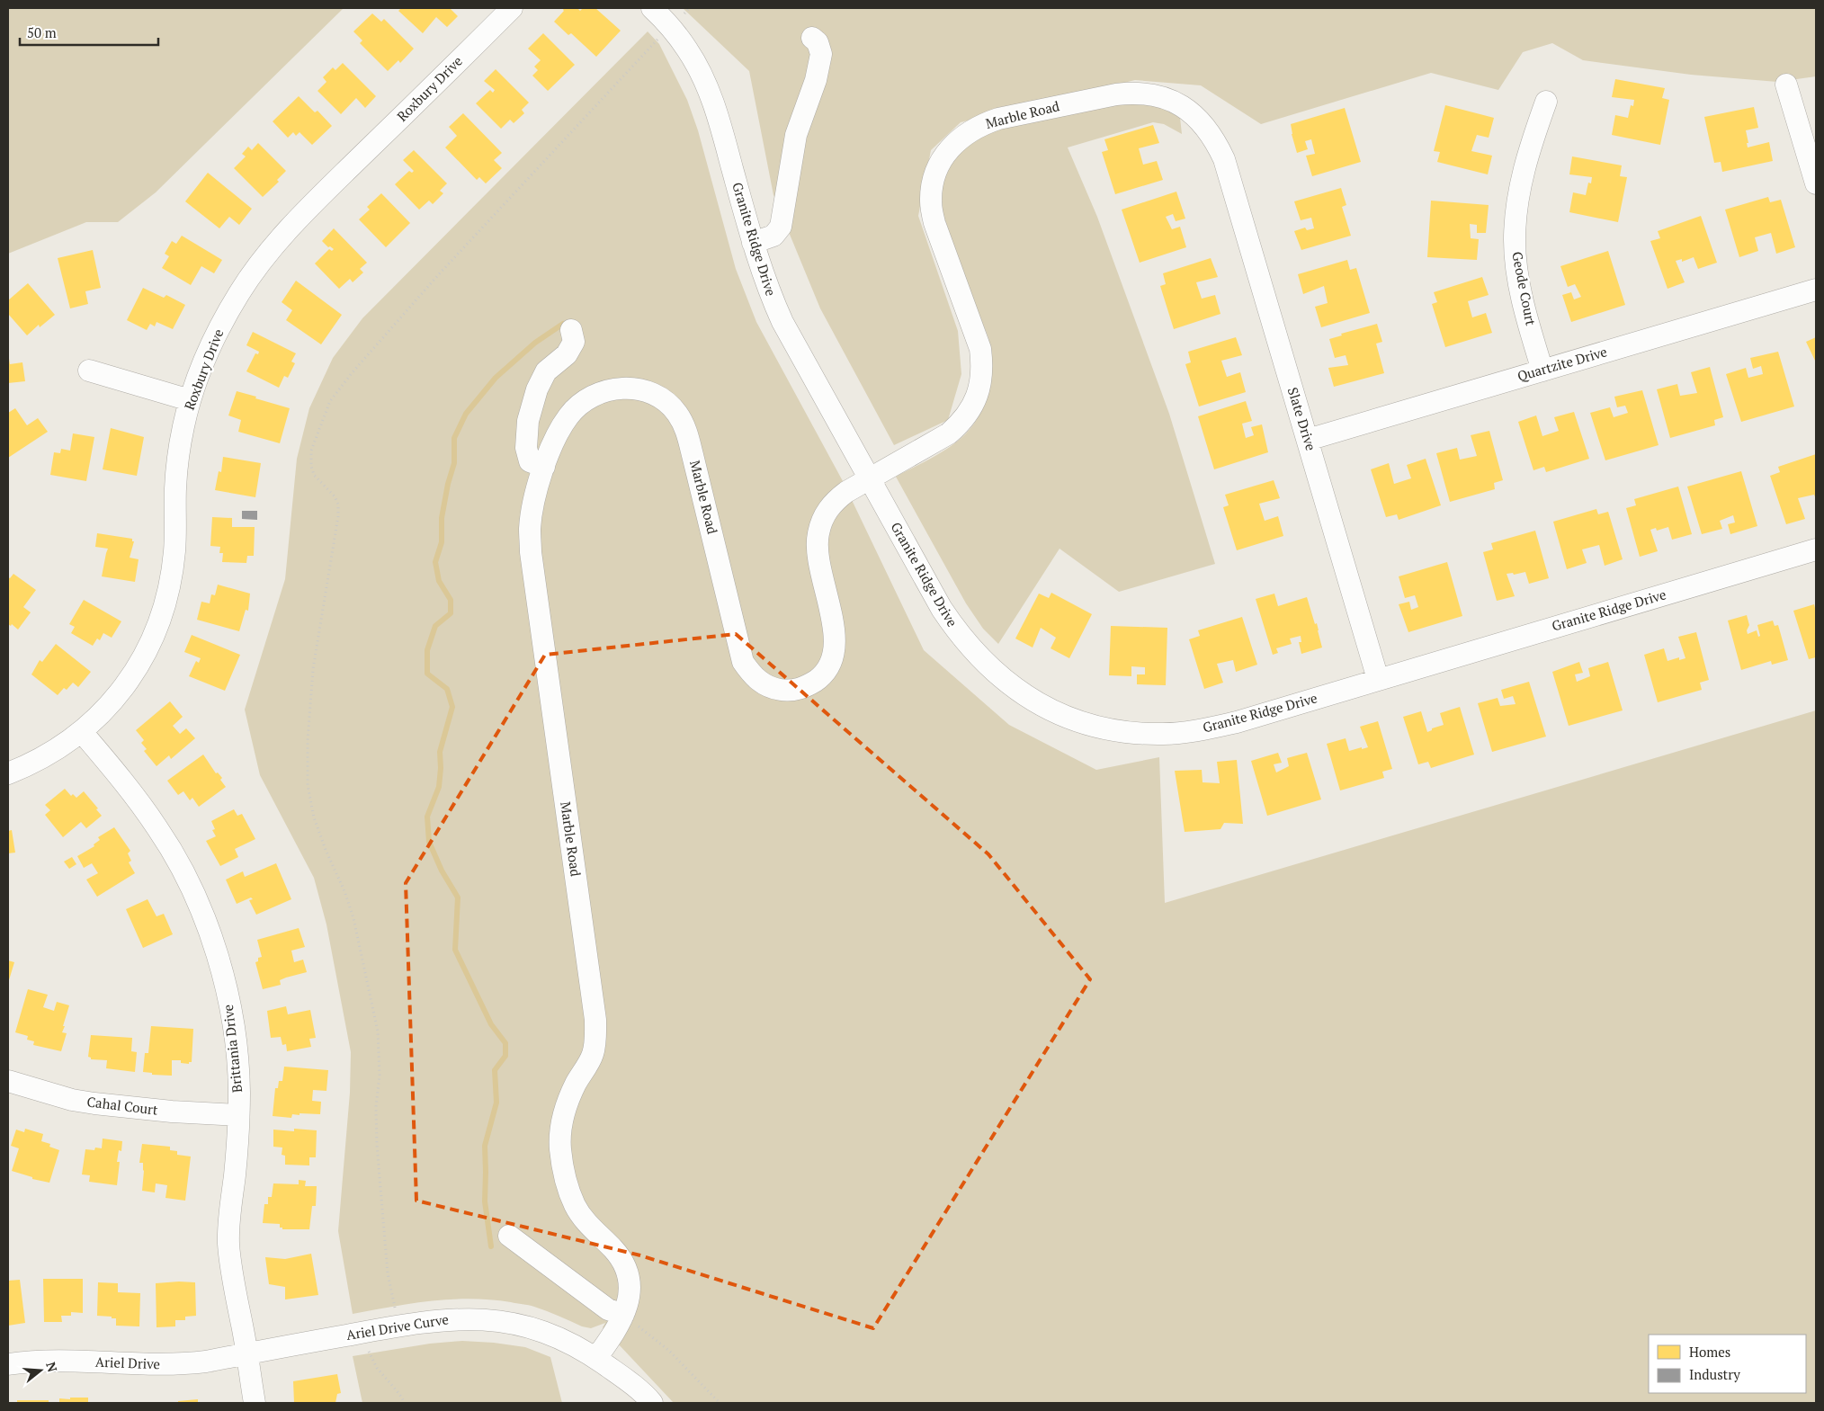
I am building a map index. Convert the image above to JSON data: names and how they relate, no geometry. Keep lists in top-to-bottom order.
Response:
{
  "streets": {
    "street": [
      "Roxbury Drive",
      "Marble Road",
      "Granite Ridge Drive",
      "Geode Court",
      "Quartzite Drive",
      "Slate Drive",
      "Brittania Drive",
      "Cahal Court",
      "Ariel Drive Curve",
      "Ariel Drive"
    ]
  },
  "crossings": [
    ["Roxbury Drive", "Brittania Drive"],
    ["Marble Road", "Granite Ridge Drive"],
    ["Marble Road", "Slate Drive"],
    ["Marble Road", "Ariel Drive Curve"],
    ["Granite Ridge Drive", "Slate Drive"],
    ["Geode Court", "Quartzite Drive"],
    ["Quartzite Drive", "Slate Drive"],
    ["Brittania Drive", "Cahal Court"],
    ["Brittania Drive", "Ariel Drive Curve"],
    ["Brittania Drive", "Ariel Drive"],
    ["Ariel Drive Curve", "Ariel Drive"]
  ],
  "legend": ["Homes", "Industry"],
  "scale_bar": "50 m",
  "north": "right"
}
